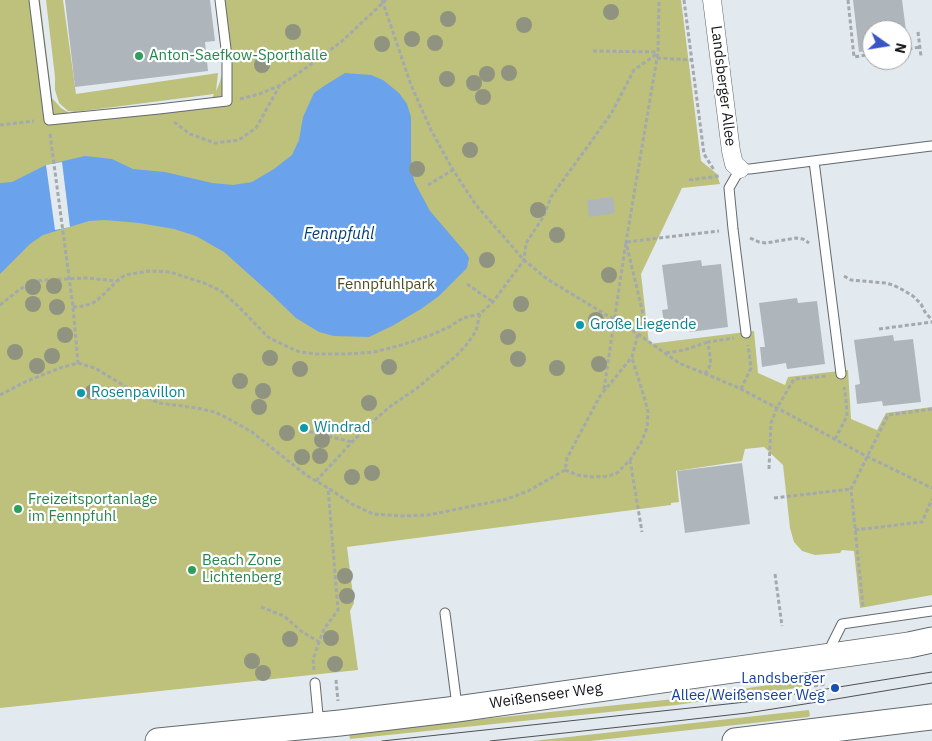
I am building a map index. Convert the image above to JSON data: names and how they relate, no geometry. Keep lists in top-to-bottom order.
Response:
{
  "streets": {
    "main road": ["Weißenseer Weg"],
    "street": ["Landsberger Allee"]
  },
  "water": ["Fennpfuhl"],
  "parks": ["Fennpfuhlpark"],
  "places": [
    "Anton-Saefkow-Sporthalle",
    "Große Liegende",
    "Rosenpavillon",
    "Windrad",
    "Freizeitsportanlage im Fennpfuhl",
    "Beach Zone Lichtenberg",
    "Landsberger Allee/Weißenseer Weg"
  ],
  "north": "right"
}
